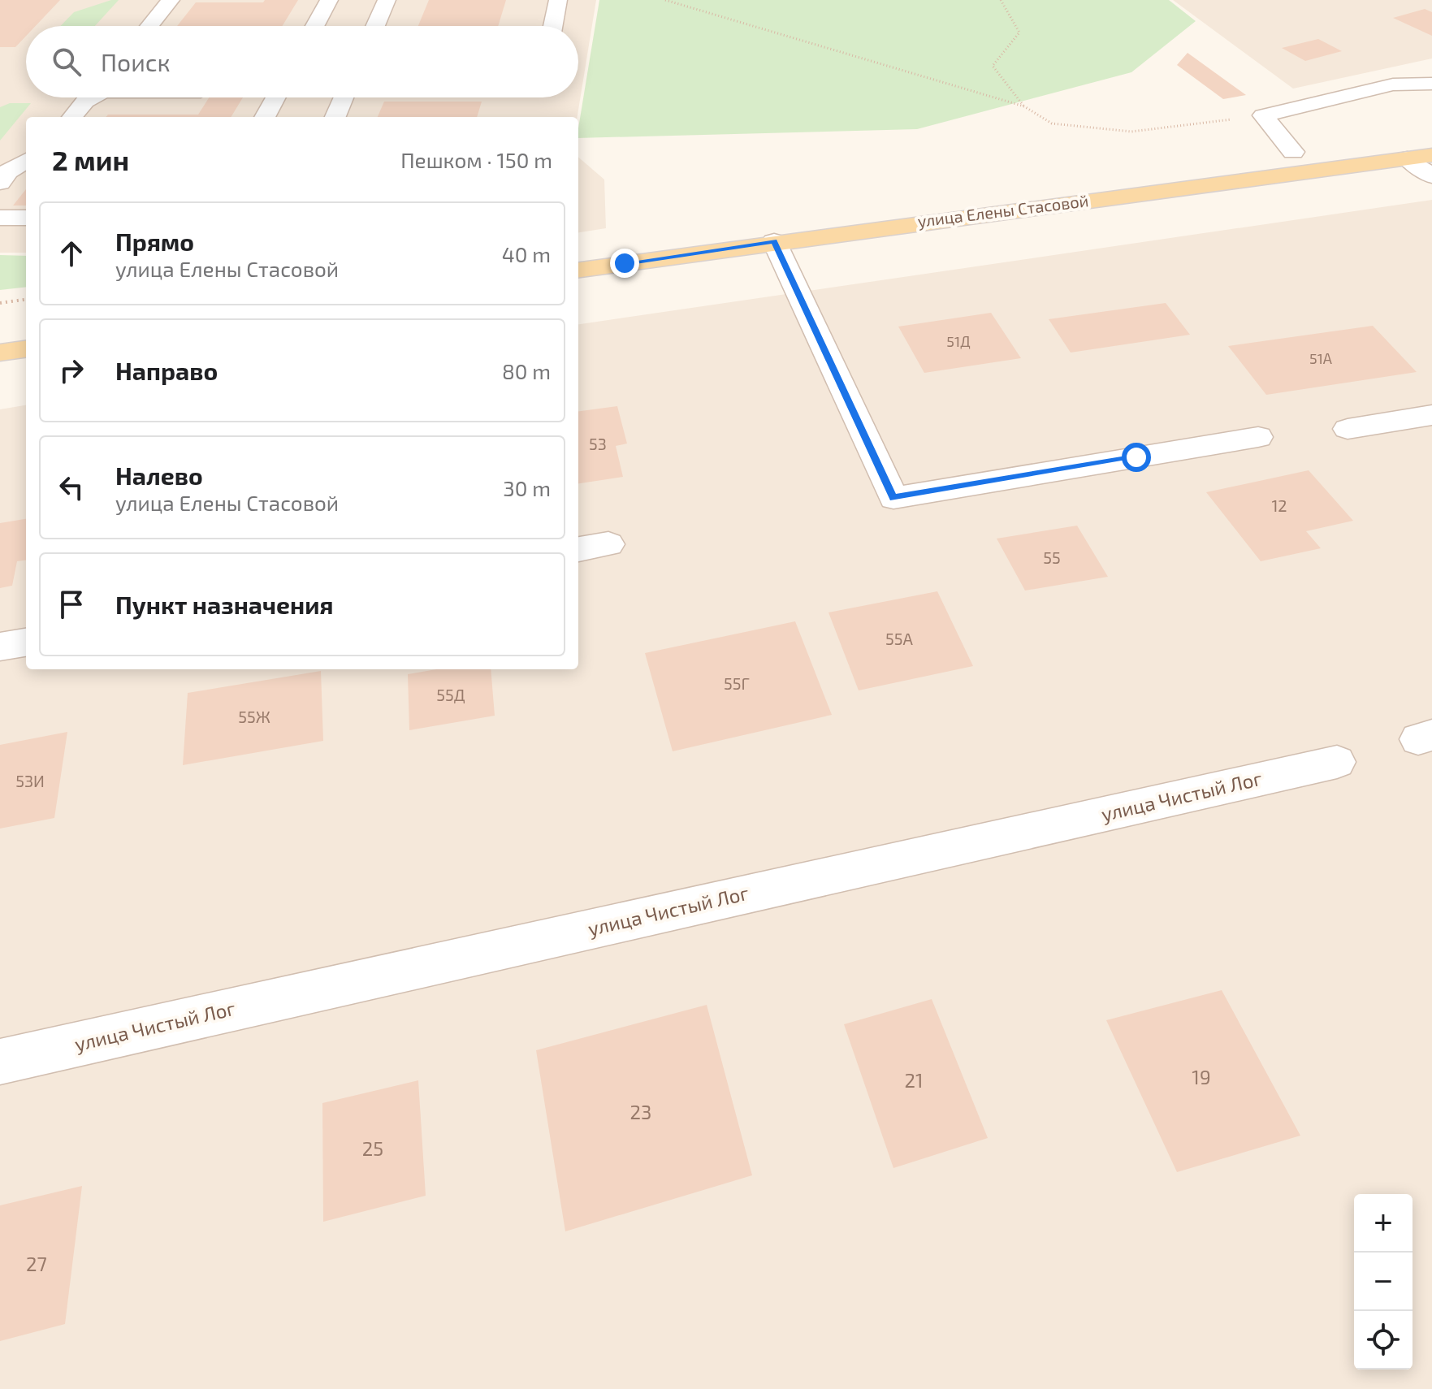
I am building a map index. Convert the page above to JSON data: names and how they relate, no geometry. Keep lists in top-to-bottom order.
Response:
{
  "streets": {
    "main road": ["улица Елены Стасовой"],
    "street": ["улица Чистый Лог"]
  },
  "house_numbers": [
    "51Д",
    "51А",
    "53",
    "12",
    "55",
    "55А",
    "55Г",
    "55Д",
    "55Ж",
    "53И",
    "19",
    "21",
    "23",
    "25",
    "27"
  ],
  "page": {
    "search": "Поиск",
    "heading": ["2 мин", "Пешком · 150 m"],
    "list": [
      ["Прямо", "улица Елены Стасовой", "40 m"],
      ["Направо", "80 m"],
      ["Налево", "улица Елены Стасовой", "30 m"],
      "Пункт назначения"
    ],
    "map_buttons": ["+", "−"]
  }
}
